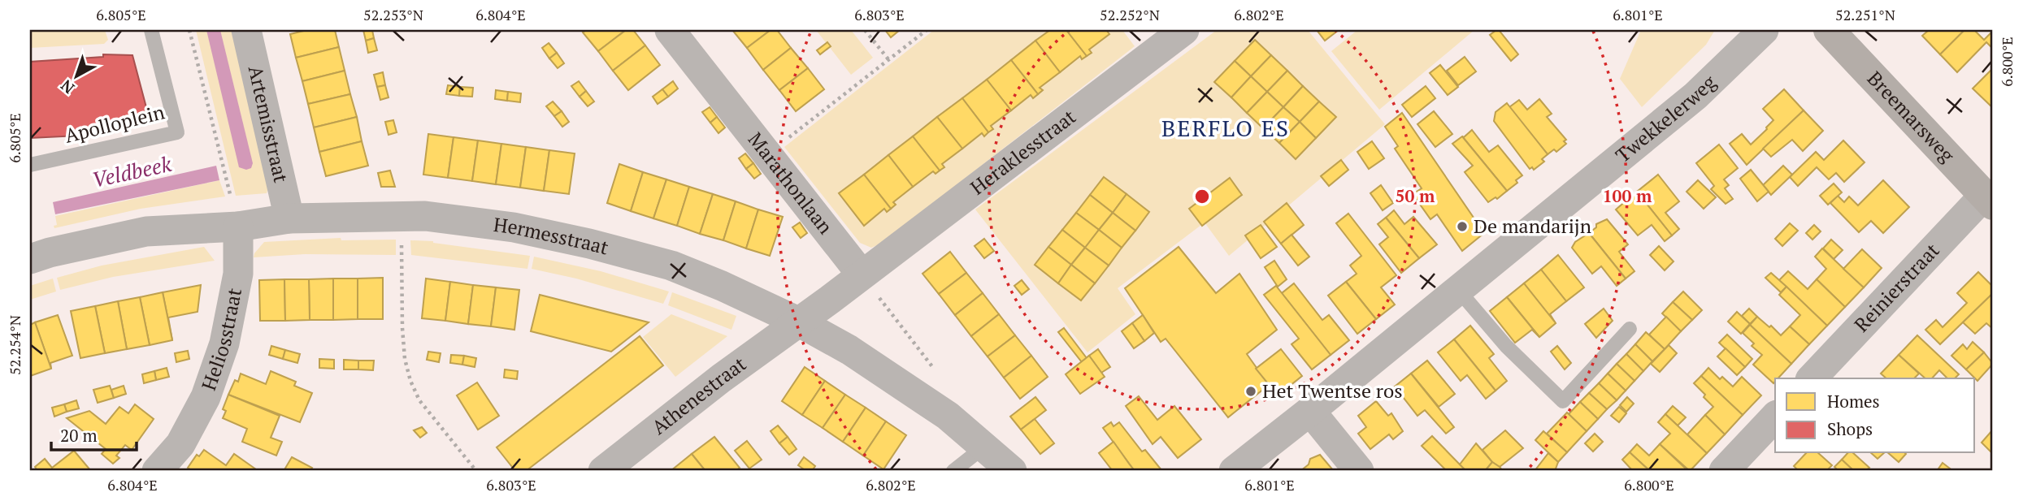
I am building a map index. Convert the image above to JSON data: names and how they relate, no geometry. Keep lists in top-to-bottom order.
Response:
{
  "streets": {
    "main road": ["Breemarsweg"],
    "street": [
      "Twekkelerweg",
      "Artemisstraat",
      "Heraklesstraat",
      "Marathonlaan",
      "Hermesstraat",
      "Reinierstraat",
      "Heliosstraat",
      "Athenestraat"
    ],
    "lane": ["Apolloplein"]
  },
  "crossings": [
    ["Breemarsweg", "Reinierstraat"],
    ["Artemisstraat", "Hermesstraat"],
    ["Heraklesstraat", "Marathonlaan"],
    ["Hermesstraat", "Heliosstraat"],
    ["Hermesstraat", "Athenestraat"]
  ],
  "districts": ["BERFLO ES"],
  "water": ["Veldbeek"],
  "places": ["De mandarijn", "Het Twentse ros"],
  "legend": ["Homes", "Shops"],
  "scale_bar": "20 m",
  "north": "bottom left",
  "coordinates": [
    "6.805°E",
    "52.253°N",
    "6.804°E",
    "6.803°E",
    "52.252°N",
    "6.802°E",
    "6.801°E",
    "52.251°N",
    "6.800°E",
    "52.254°N"
  ],
  "rings": ["50 m", "100 m"]
}
